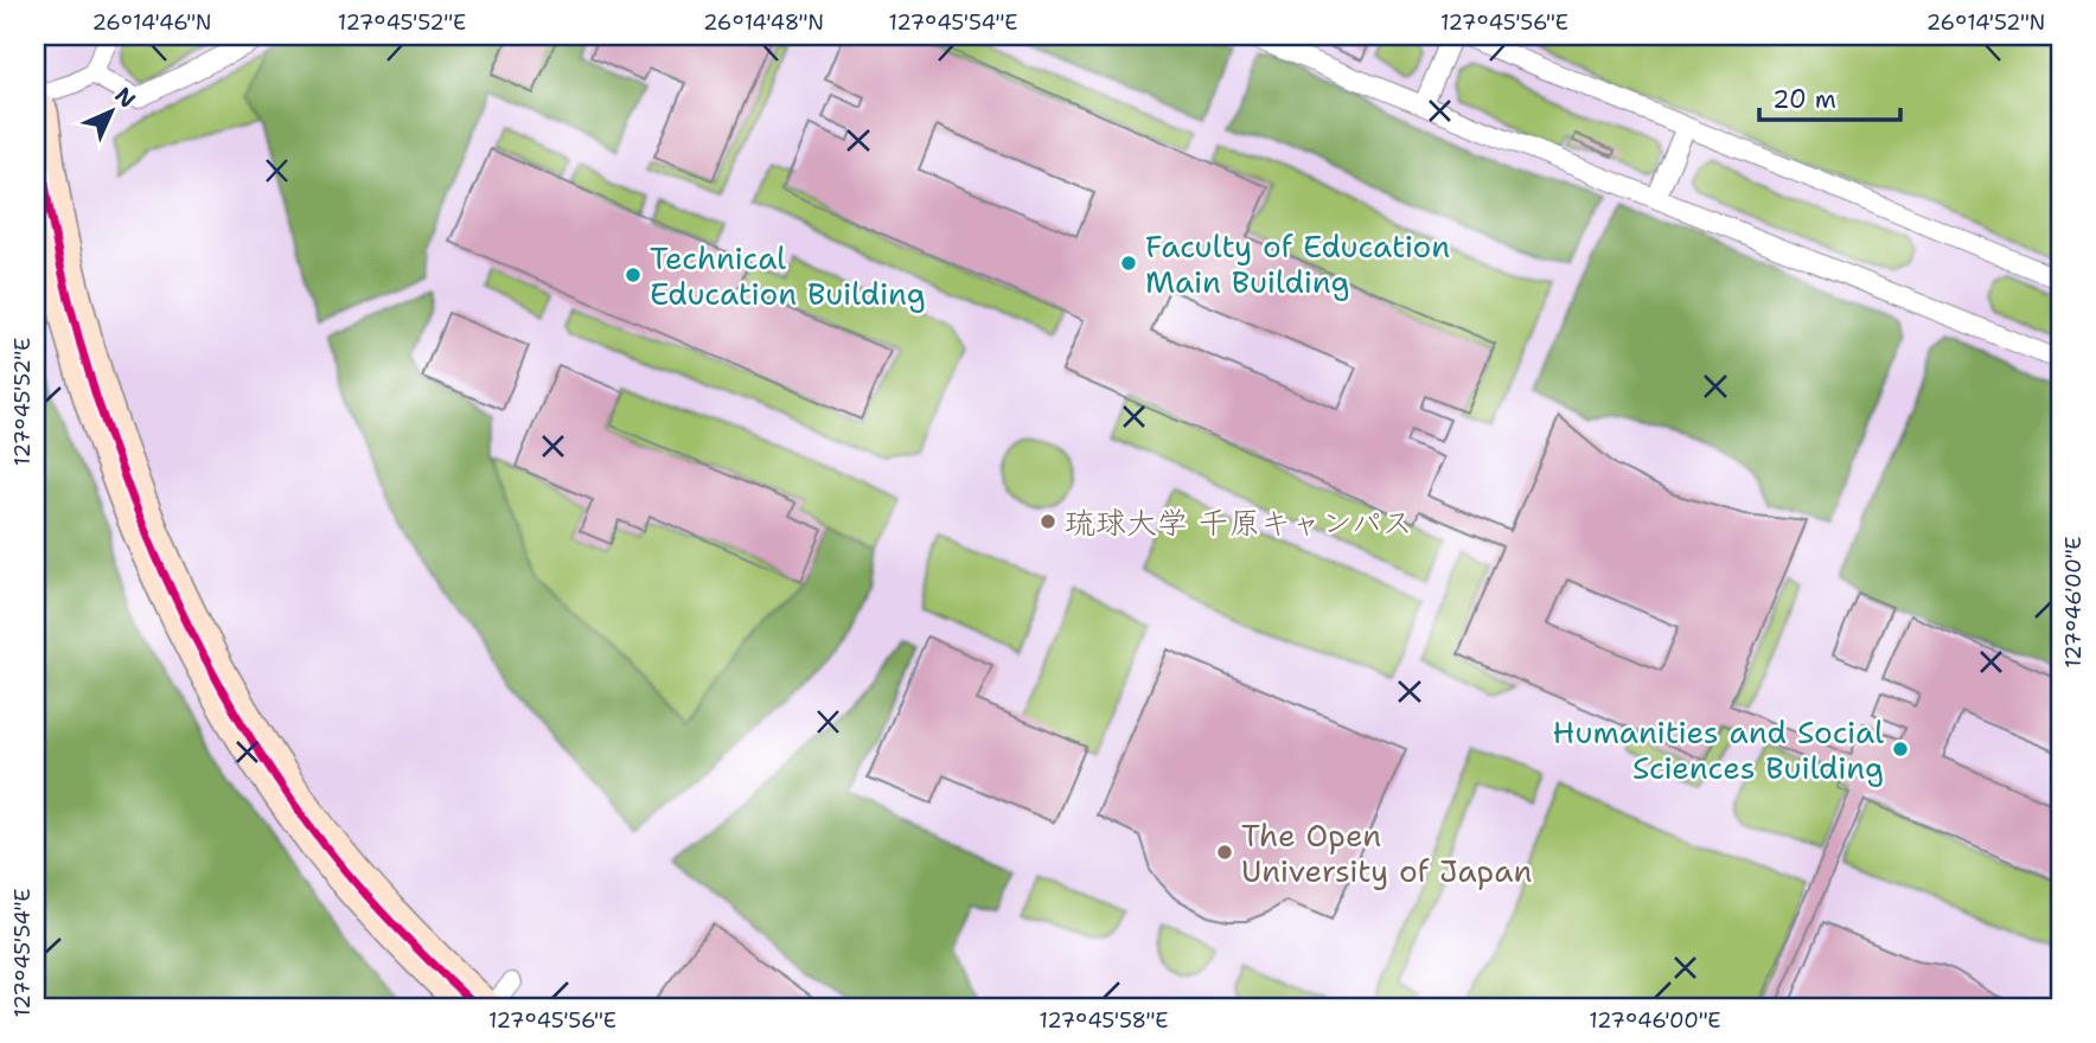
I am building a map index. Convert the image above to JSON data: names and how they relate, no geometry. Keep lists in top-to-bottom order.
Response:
{
  "places": [
    "Faculty of Education Main Building",
    "Technical Education Building",
    "琉球大学 千原キャンパス",
    "Humanities and Social Sciences Building",
    "The Open University of Japan"
  ],
  "scale_bar": "20 m",
  "north": "top right",
  "coordinates": [
    "26°14'46\"N",
    "127°45'52\"E",
    "26°14'48\"N",
    "127°45'54\"E",
    "127°45'56\"E",
    "26°14'52\"N",
    "127°46'00\"E",
    "127°45'58\"E"
  ]
}
